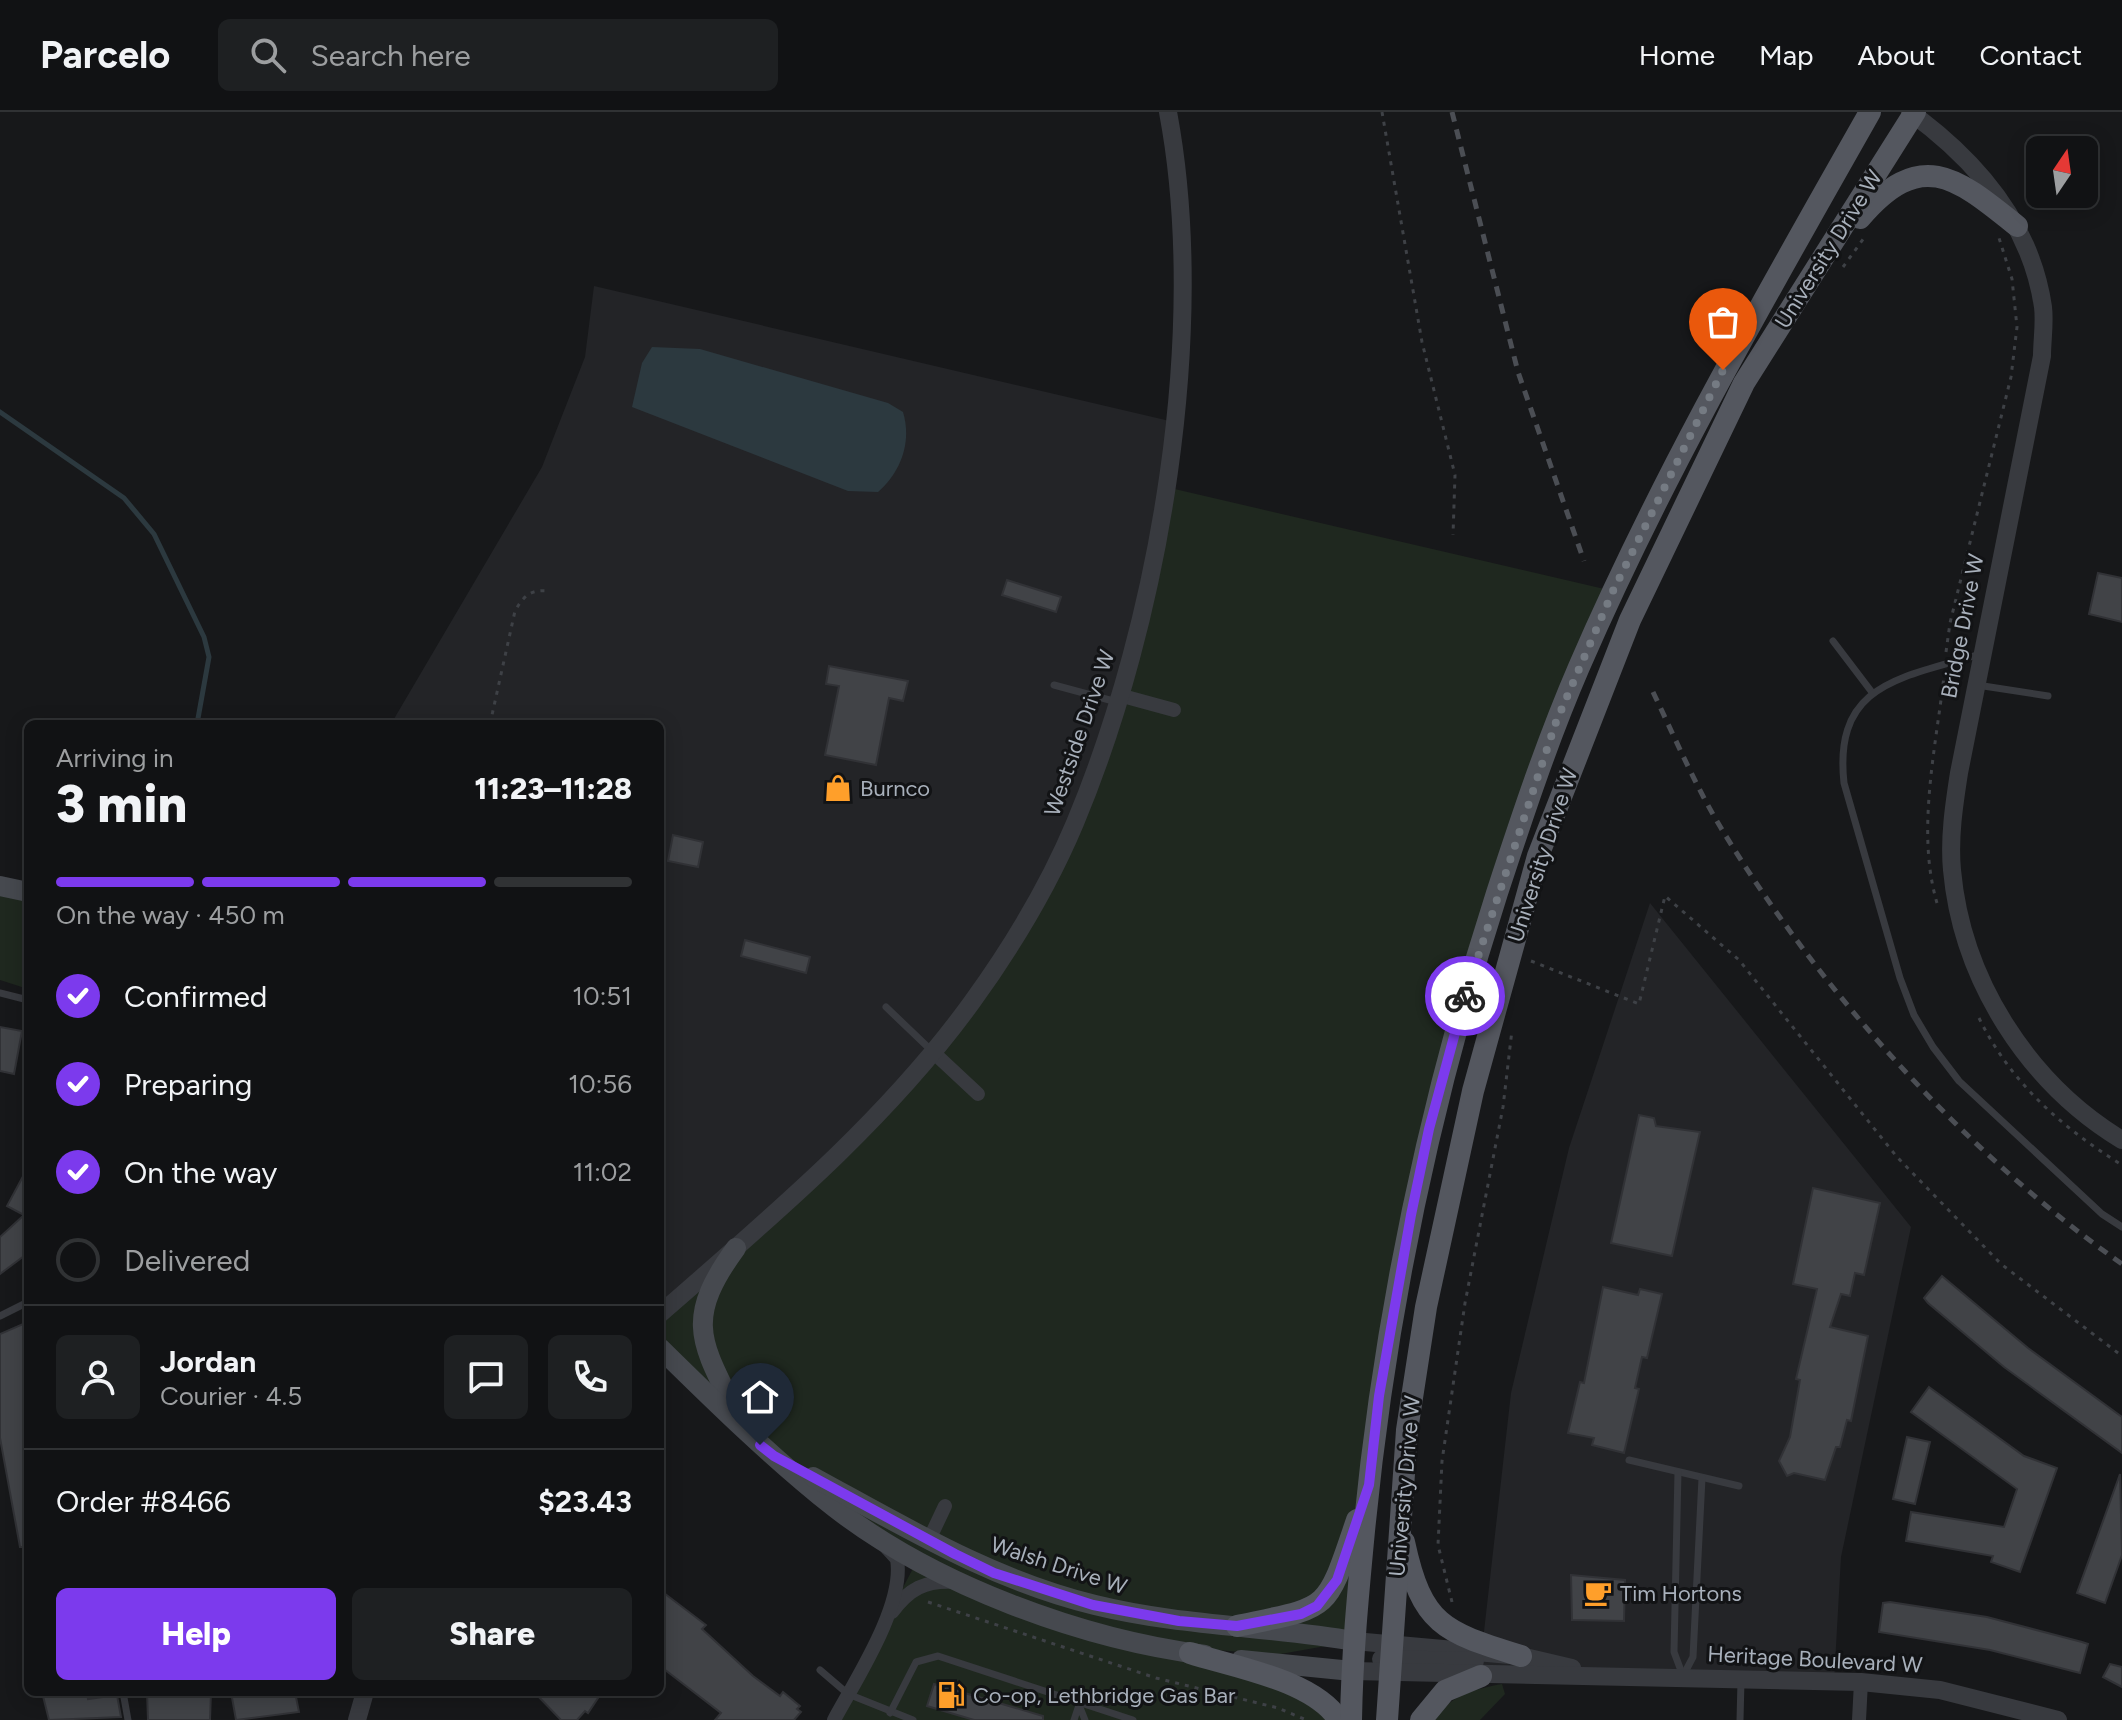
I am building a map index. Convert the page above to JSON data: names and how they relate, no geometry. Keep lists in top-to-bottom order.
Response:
{
  "streets": {
    "main road": ["University Drive W", "Walsh Drive W"],
    "street": ["Bridge Drive W", "Westside Drive W", "Heritage Boulevard W"]
  },
  "crossings": [
    ["University Drive W", "Bridge Drive W"],
    ["University Drive W", "Walsh Drive W"],
    ["University Drive W", "Heritage Boulevard W"]
  ],
  "places": {
    "shop": ["Burnco"],
    "cafe": ["Tim Hortons"],
    "fuel station": ["Co-op, Lethbridge Gas Bar"]
  },
  "north": "top",
  "page": {
    "header": "Parcelo",
    "search": "Search here",
    "nav": [
      "Home",
      "Map",
      "About",
      "Contact"
    ],
    "heading": ["3 min", "Arriving in", "11:23–11:28"],
    "panel": [
      "Jordan",
      "Courier · 4.5",
      "Order #8466",
      "$23.43"
    ],
    "bar": "On the way · 450 m",
    "list": [
      ["Confirmed", "10:51"],
      ["Preparing", "10:56"],
      ["On the way", "11:02"],
      "Delivered"
    ],
    "buttons": ["Help", "Share"]
  }
}
